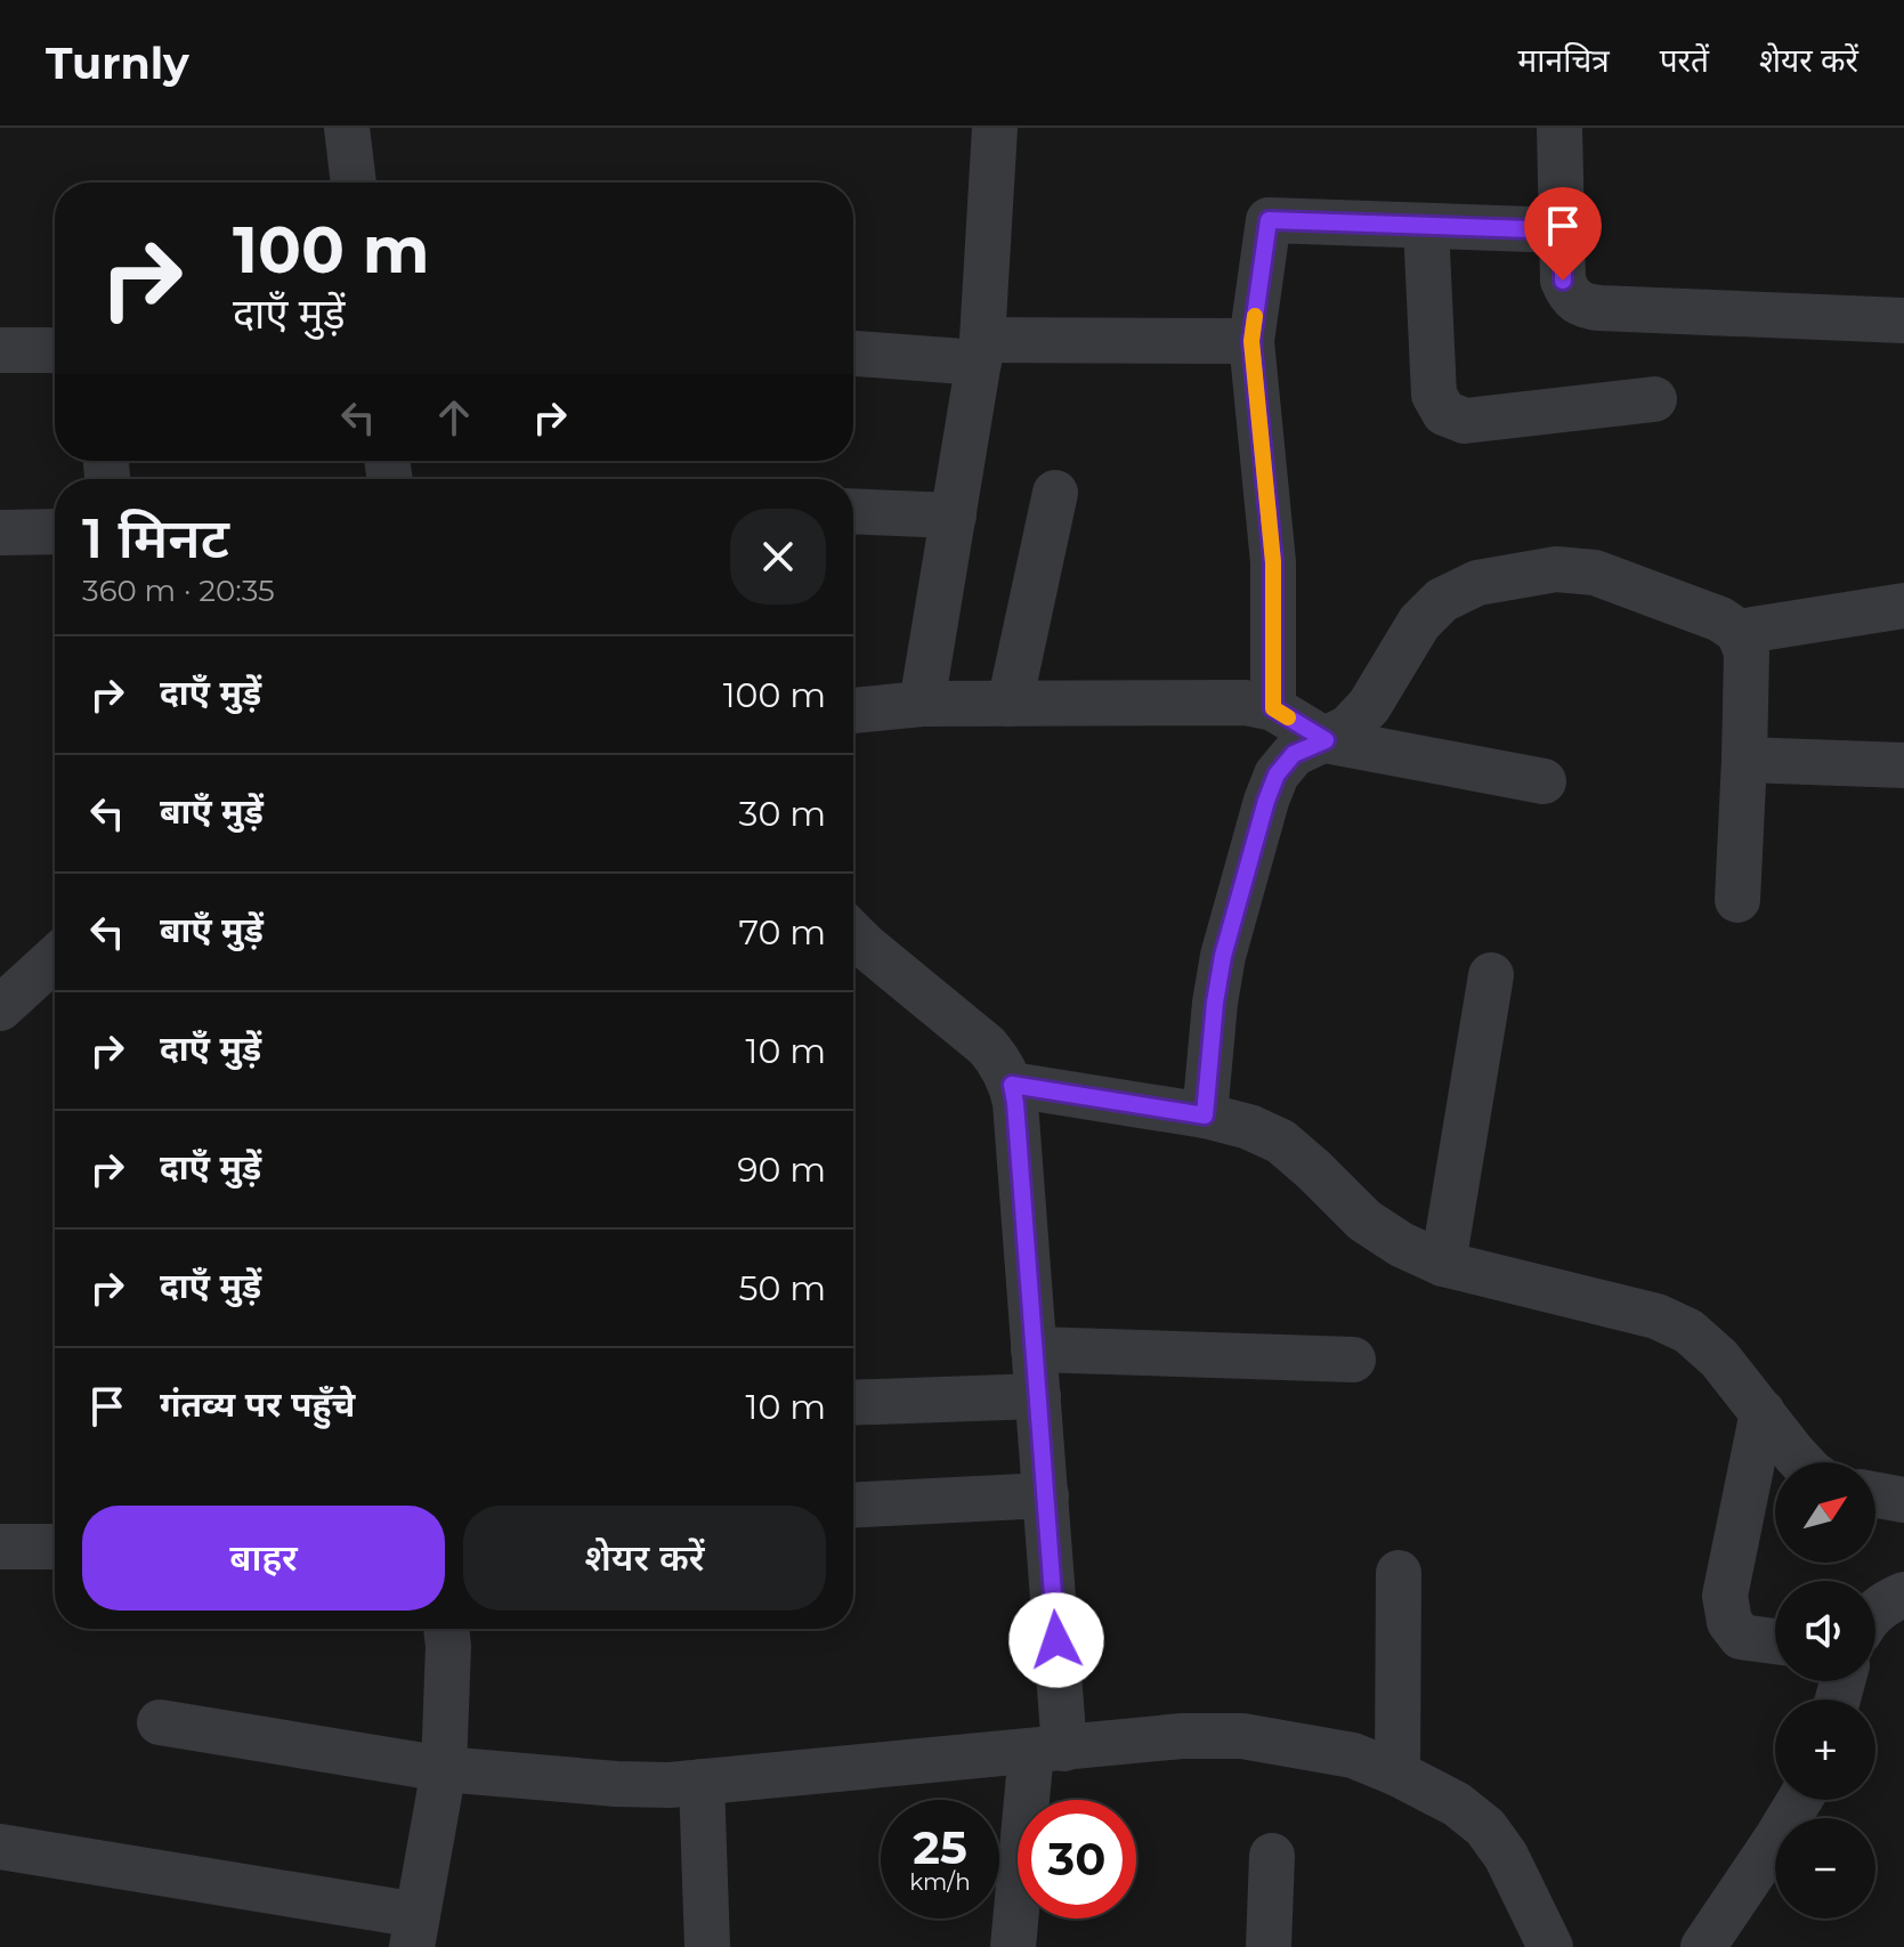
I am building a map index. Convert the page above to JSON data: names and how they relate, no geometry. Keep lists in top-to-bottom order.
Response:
{
  "north": "top right",
  "page": {
    "header": "Turnly",
    "nav": ["मानचित्र", "परतें", "शेयर करें"],
    "turn": ["100 m", "दाएँ मुड़ें"],
    "heading": ["1 मिनट", "360 m · 20:35"],
    "list": [
      {
        "name": "दाएँ मुड़ें",
        "value": "100 m"
      },
      {
        "name": "बाएँ मुड़ें",
        "value": "30 m"
      },
      {
        "name": "बाएँ मुड़ें",
        "value": "70 m"
      },
      {
        "name": "दाएँ मुड़ें",
        "value": "10 m"
      },
      {
        "name": "दाएँ मुड़ें",
        "value": "90 m"
      },
      {
        "name": "दाएँ मुड़ें",
        "value": "50 m"
      },
      {
        "name": "गंतव्य पर पहुँचे",
        "value": "10 m"
      }
    ],
    "map_buttons": ["+", "−"],
    "buttons": ["बाहर", "शेयर करें"],
    "speed": "25 km/h",
    "limit": "30"
  }
}
